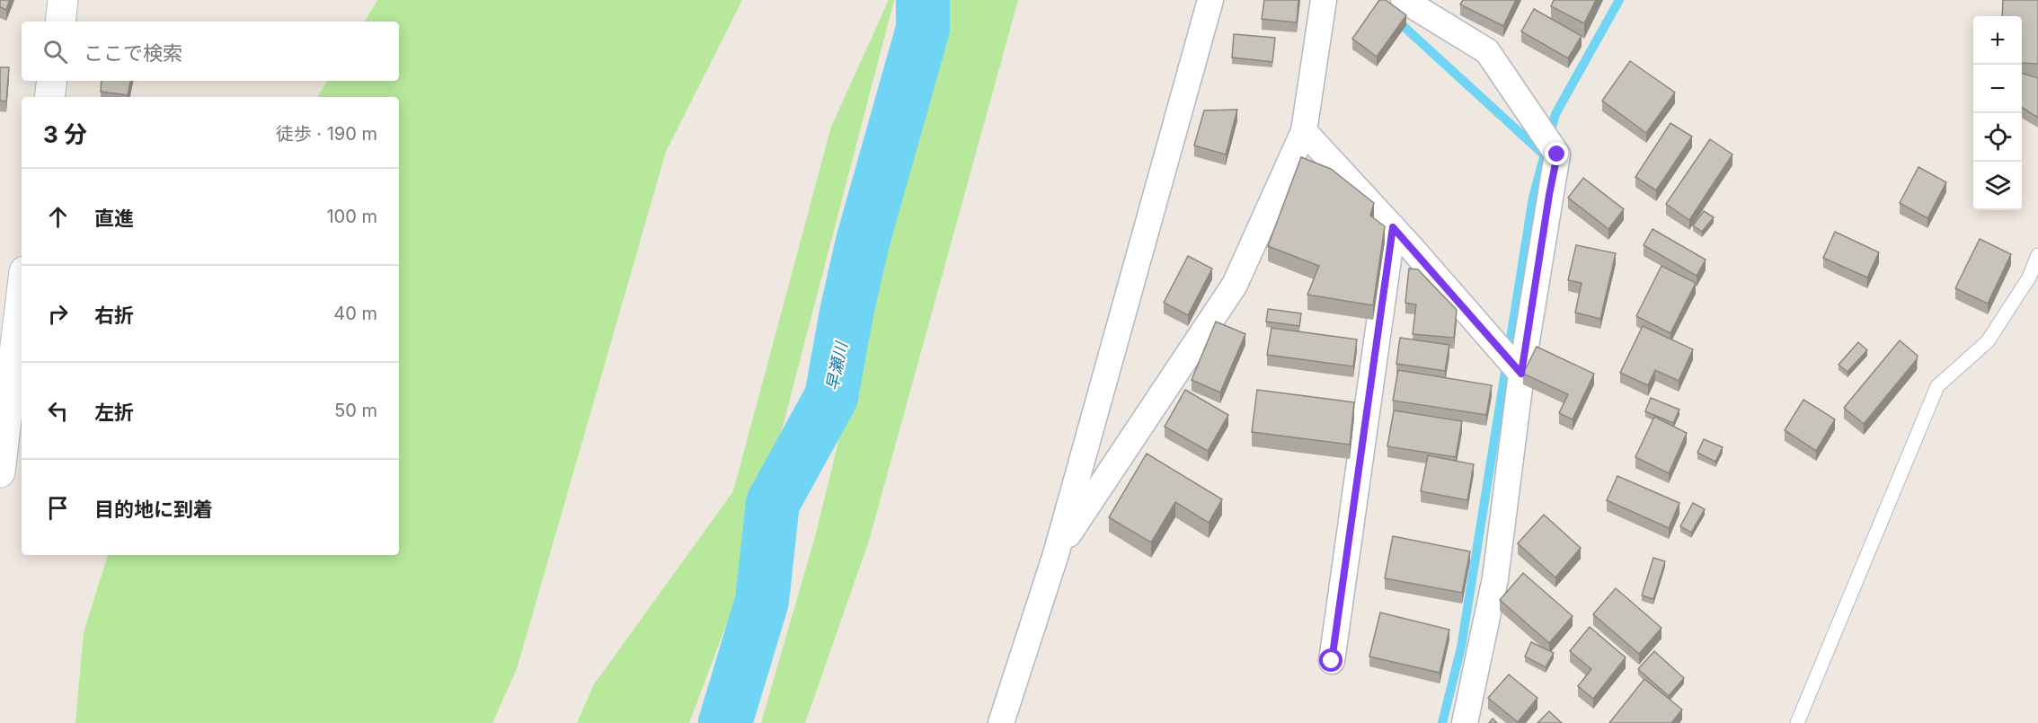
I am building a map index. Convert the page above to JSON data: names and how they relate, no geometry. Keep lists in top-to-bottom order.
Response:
{
  "water": ["早瀬川"],
  "page": {
    "map_buttons": ["+", "−"],
    "search": "ここで検索",
    "heading": ["3 分", "徒歩 · 190 m"],
    "list": [
      ["直進", "100 m"],
      ["右折", "40 m"],
      ["左折", "50 m"],
      "目的地に到着"
    ]
  }
}
